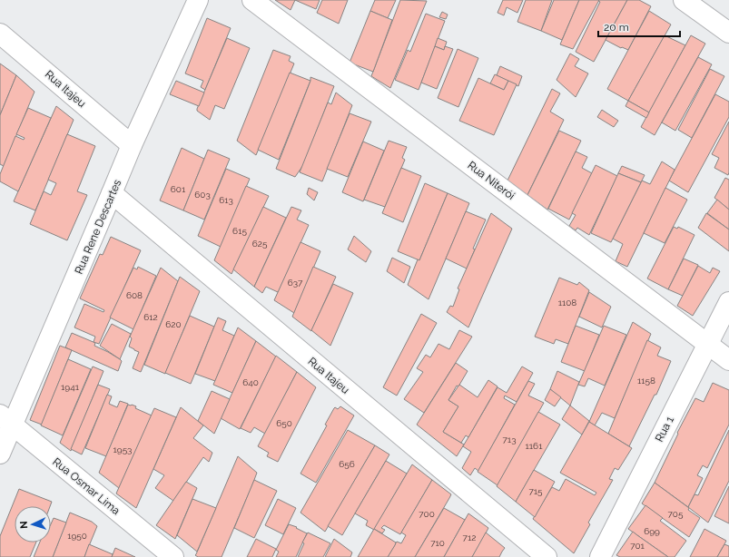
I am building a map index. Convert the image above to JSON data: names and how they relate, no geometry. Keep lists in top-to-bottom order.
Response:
{
  "streets": {
    "street": [
      "Rua Itajeu",
      "Rua Niterói",
      "Rua Rene Descartes",
      "Rua 1",
      "Rua Osmar Lima"
    ]
  },
  "crossings": [
    ["Rua Itajeu", "Rua Rene Descartes"],
    ["Rua Niterói", "Rua 1"],
    ["Rua Rene Descartes", "Rua Osmar Lima"]
  ],
  "house_numbers": [
    "601",
    "603",
    "613",
    "615",
    "625",
    "637",
    "608",
    "1108",
    "612",
    "620",
    "1158",
    "640",
    "1941",
    "650",
    "713",
    "1161",
    "1953",
    "656",
    "715",
    "700",
    "705",
    "699",
    "1950",
    "712",
    "710",
    "701"
  ],
  "scale_bar": "20 m",
  "north": "left"
}
